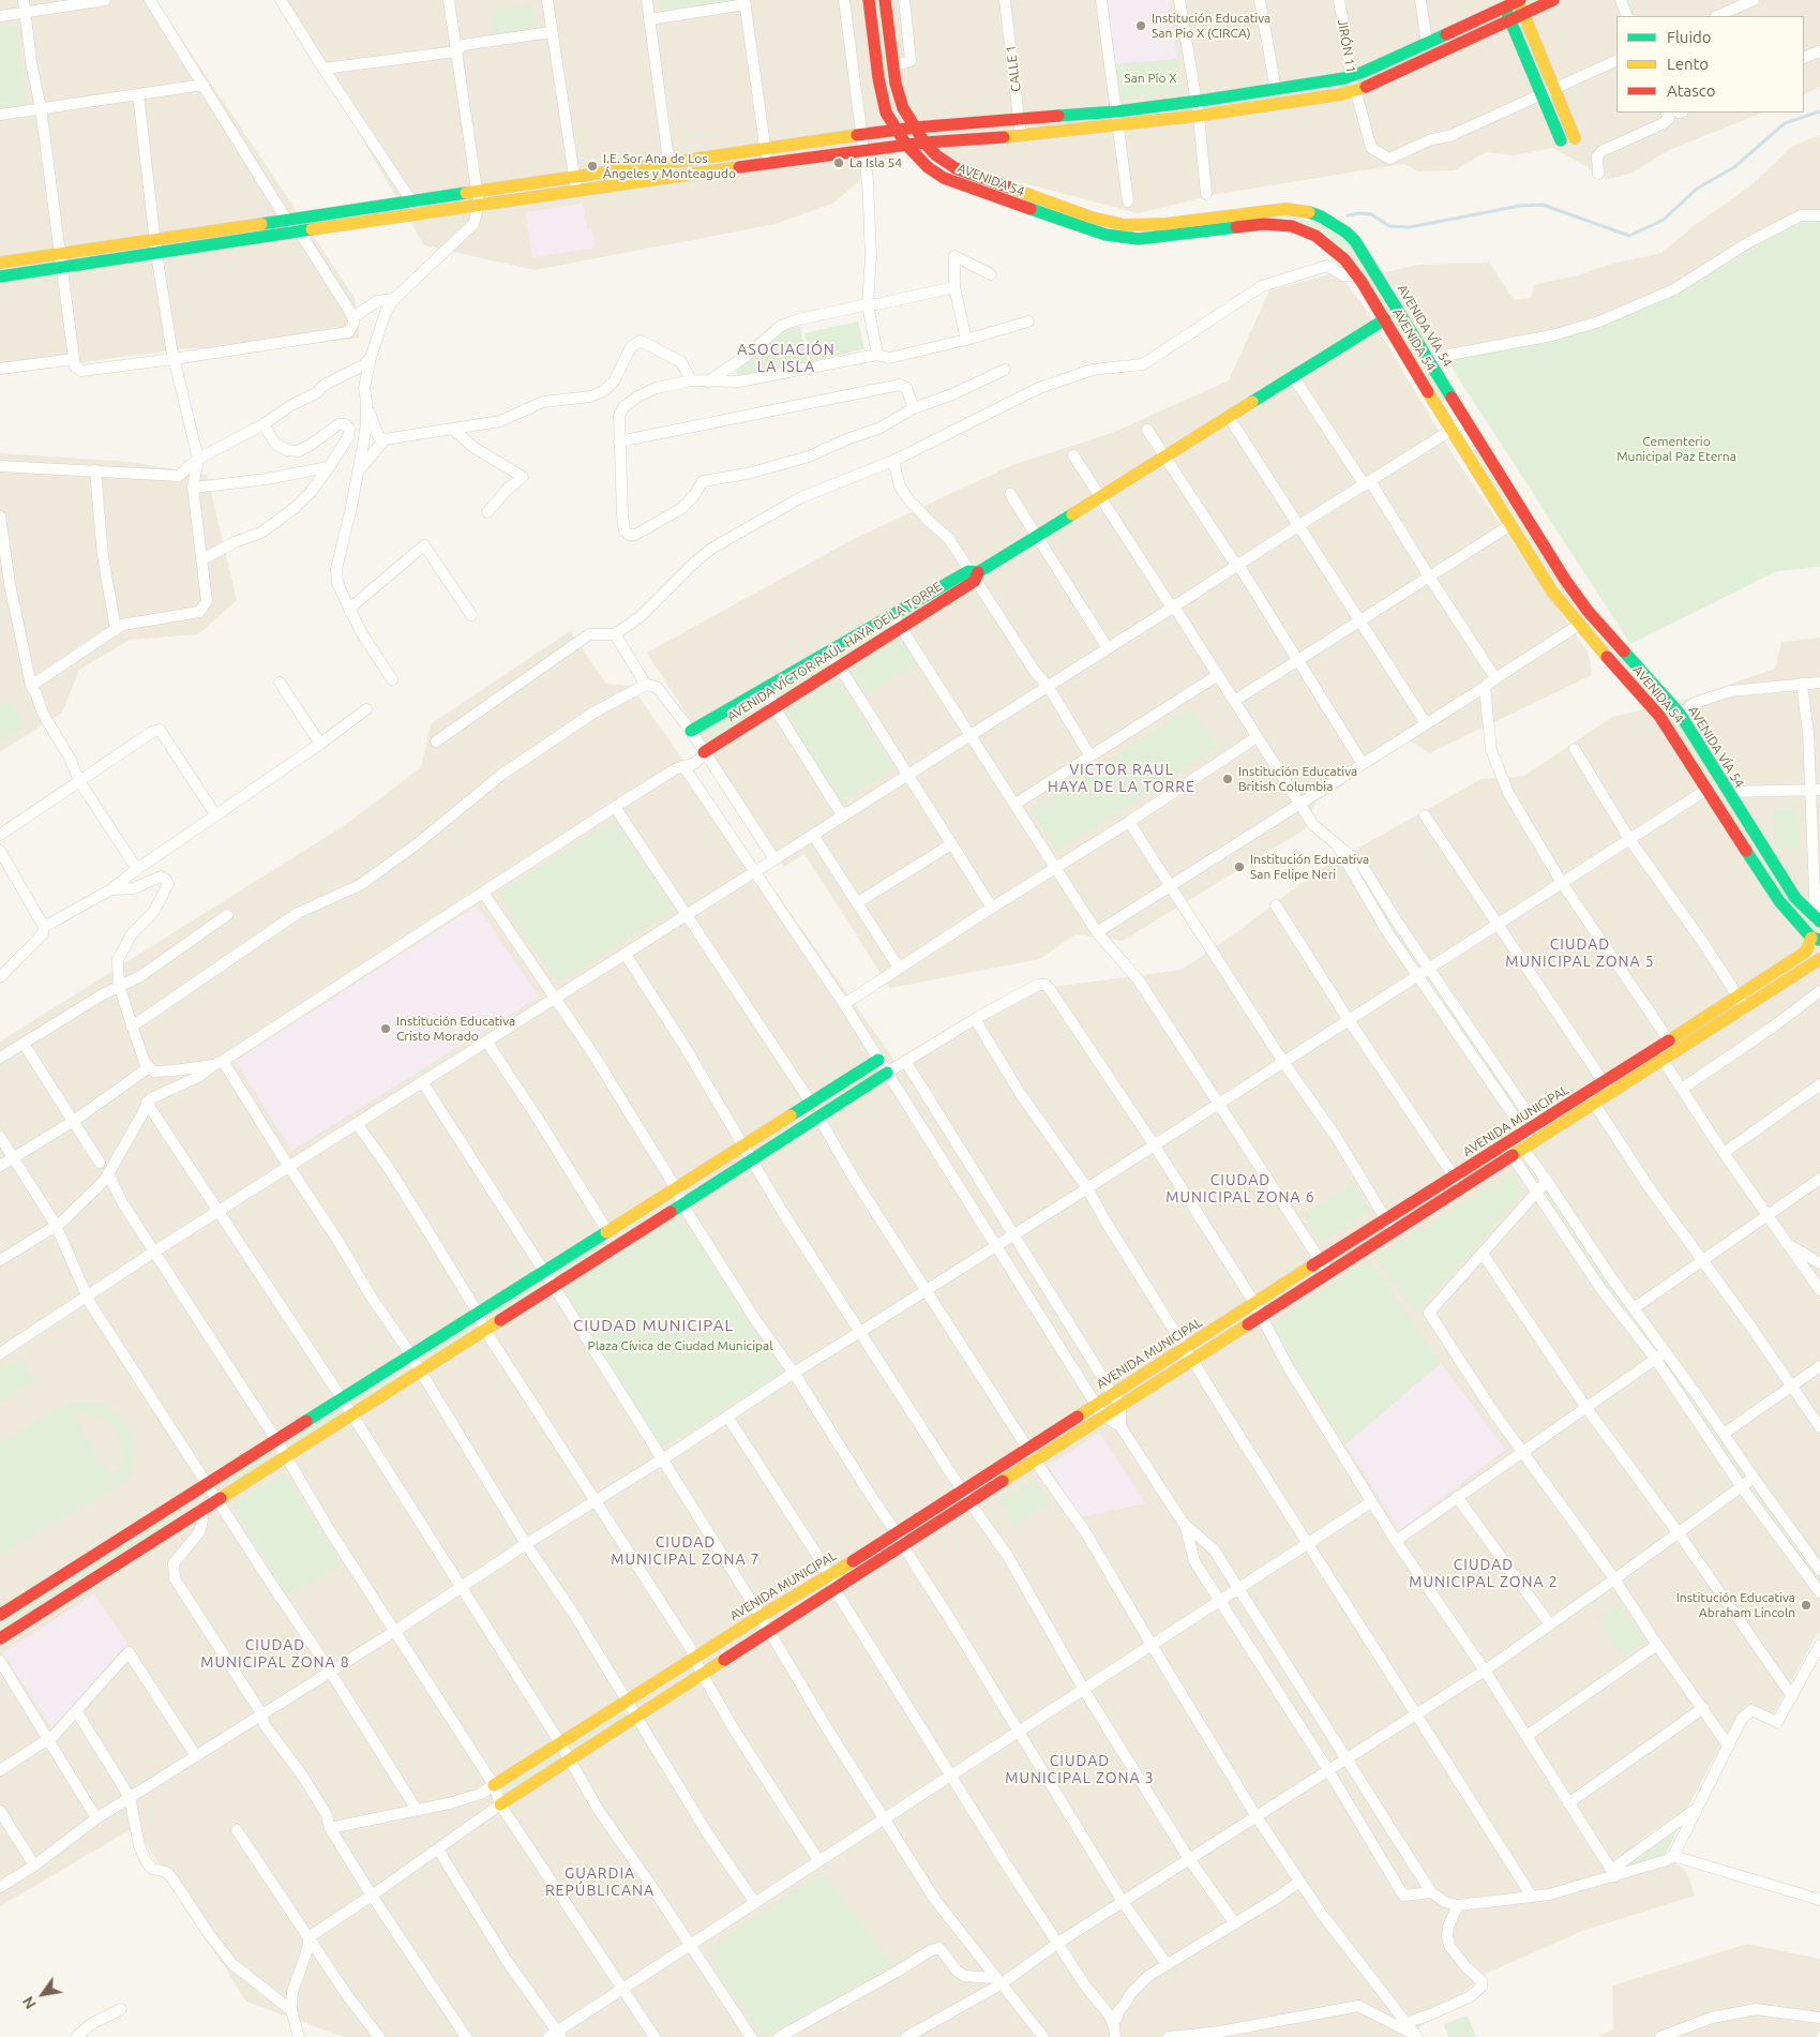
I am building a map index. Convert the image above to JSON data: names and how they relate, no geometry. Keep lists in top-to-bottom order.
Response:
{
  "streets": {
    "street": [
      "JIRÓN 11",
      "CALLE 1",
      "AVENIDA 54",
      "AVENIDA VÍA 54",
      "AVENIDA VÍCTOR RAÚL HAYA DE LA TORRE",
      "AVENIDA MUNICIPAL"
    ]
  },
  "crossings": [
    ["AVENIDA 54", "AVENIDA MUNICIPAL"]
  ],
  "districts": [
    "ASOCIACIÓN LA ISLA",
    "VICTOR RAUL HAYA DE LA TORRE",
    "CIUDAD MUNICIPAL ZONA 5",
    "CIUDAD MUNICIPAL ZONA 6",
    "CIUDAD MUNICIPAL",
    "CIUDAD MUNICIPAL ZONA 7",
    "CIUDAD MUNICIPAL ZONA 2",
    "CIUDAD MUNICIPAL ZONA 8",
    "CIUDAD MUNICIPAL ZONA 3",
    "GUARDIA REPÚBLICANA"
  ],
  "parks": ["San Pío X", "Cementerio Municipal Paz Eterna", "Plaza Cívica de Ciudad Municipal"],
  "places": [
    "Institución Educativa San Pio X (CIRCA)",
    "La Isla 54",
    "I.E. Sor Ana de Los Ángeles y Monteagudo",
    "Institución Educativa British Columbia",
    "Institución Educativa San Felipe Neri",
    "Institución Educativa Cristo Morado",
    "Institución Educativa Abraham Lincoln"
  ],
  "legend": ["Fluido", "Lento", "Atasco"],
  "north": "bottom left"
}
